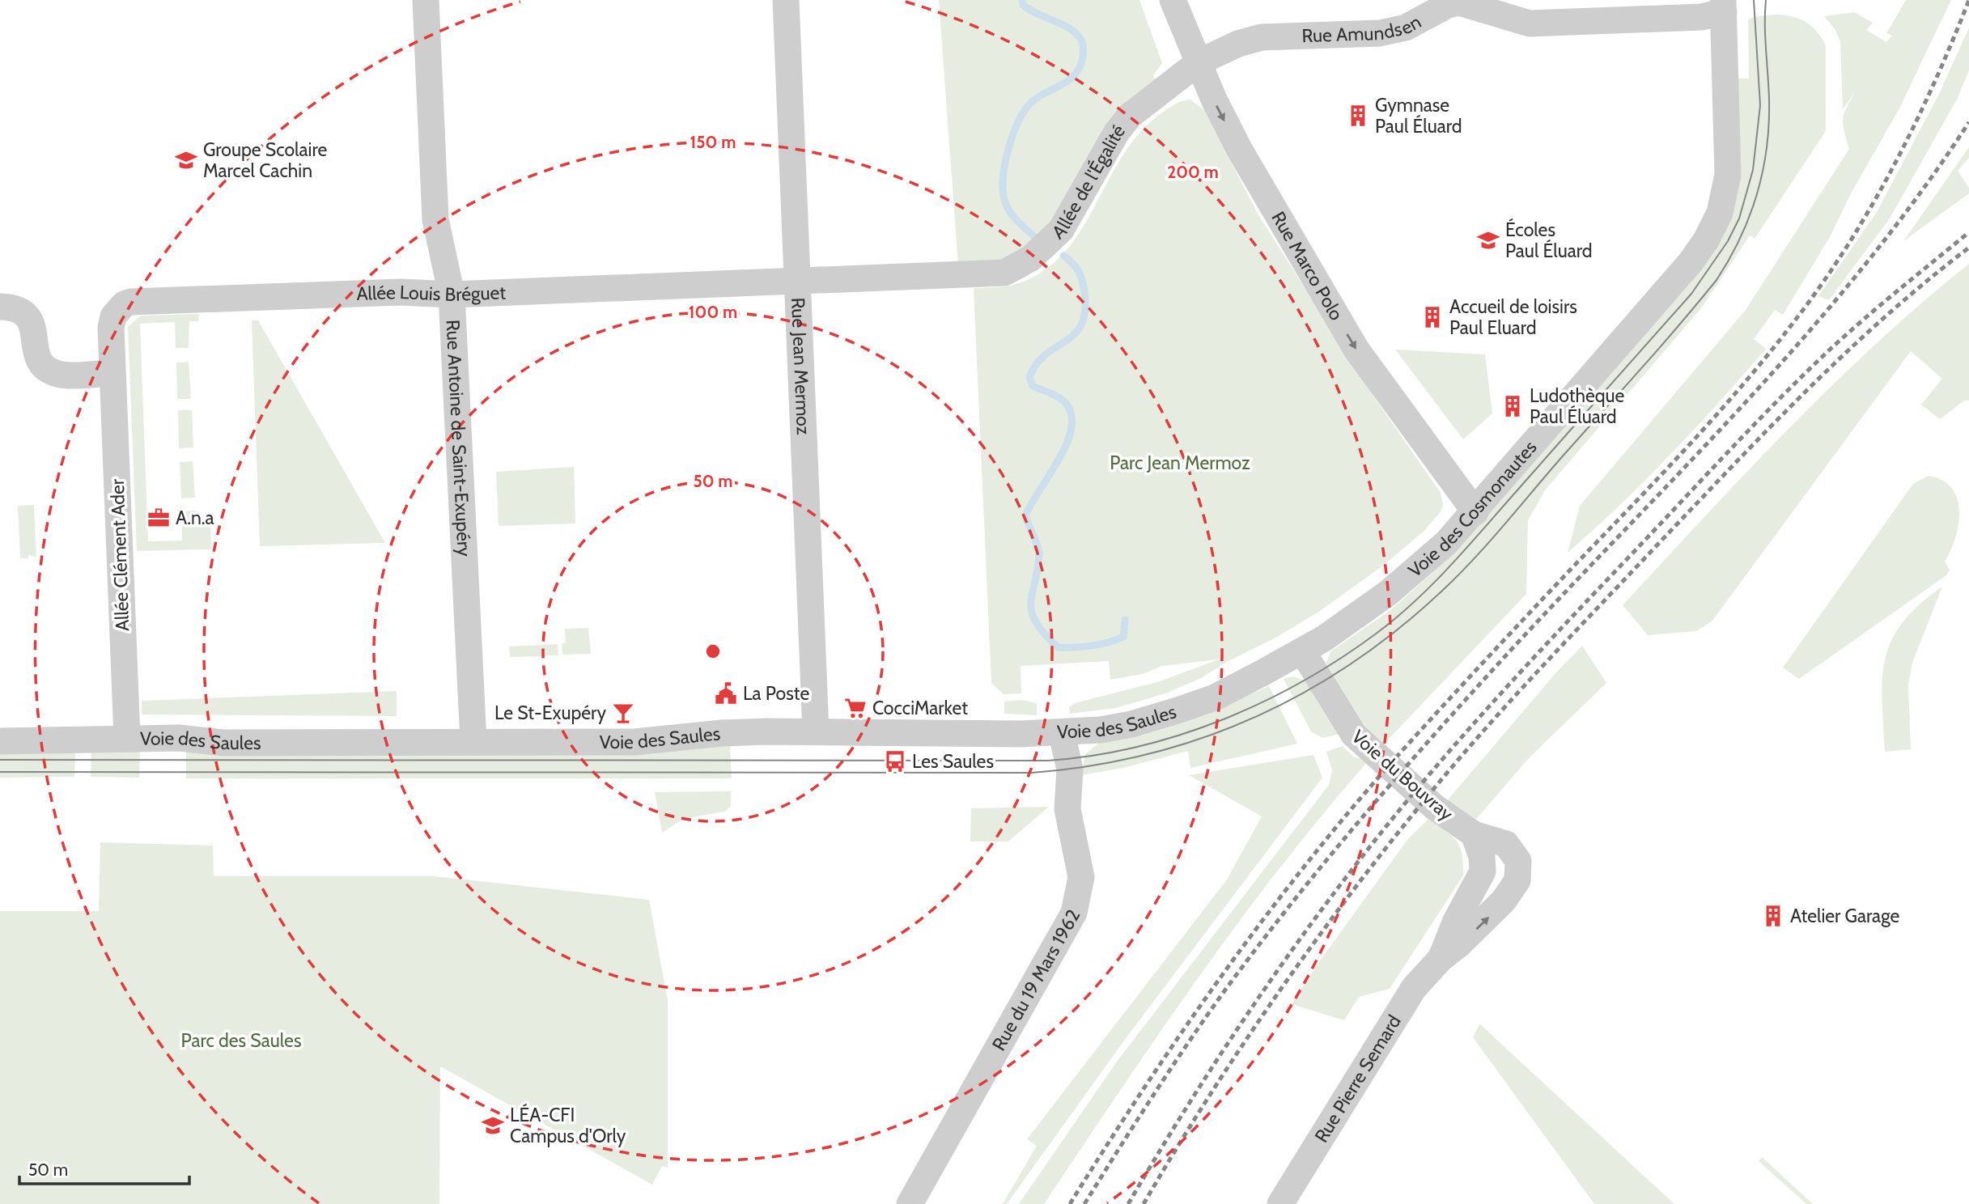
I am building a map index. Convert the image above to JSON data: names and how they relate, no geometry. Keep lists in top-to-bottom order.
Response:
{
  "streets": {
    "street": [
      "Rue Amundsen",
      "Allée de l'Égalité",
      "Rue Marco Polo",
      "Allée Louis Bréguet",
      "Rue Jean Mermoz",
      "Rue Antoine de Saint-Exupéry",
      "Voie des Cosmonautes",
      "Allée Clément Ader",
      "Voie des Saules",
      "Voie du Bouvray",
      "Rue du 19 Mars 1962",
      "Rue Pierre Semard"
    ]
  },
  "crossings": [
    ["Rue Amundsen", "Allée de l'Égalité"],
    ["Rue Amundsen", "Rue Marco Polo"],
    ["Rue Amundsen", "Voie des Cosmonautes"],
    ["Allée de l'Égalité", "Rue Marco Polo"],
    ["Allée de l'Égalité", "Allée Louis Bréguet"],
    ["Rue Marco Polo", "Voie des Cosmonautes"],
    ["Allée Louis Bréguet", "Rue Jean Mermoz"],
    ["Allée Louis Bréguet", "Rue Antoine de Saint-Exupéry"],
    ["Allée Louis Bréguet", "Allée Clément Ader"],
    ["Rue Jean Mermoz", "Voie des Saules"],
    ["Rue Antoine de Saint-Exupéry", "Voie des Saules"],
    ["Voie des Cosmonautes", "Voie des Saules"],
    ["Voie des Cosmonautes", "Voie du Bouvray"],
    ["Allée Clément Ader", "Voie des Saules"],
    ["Voie des Saules", "Voie du Bouvray"],
    ["Voie des Saules", "Rue du 19 Mars 1962"],
    ["Voie du Bouvray", "Rue Pierre Semard"]
  ],
  "one_way": ["Rue Marco Polo"],
  "parks": ["Parc Jean Mermoz", "Parc des Saules"],
  "places": {
    "building": [
      "Gymnase Paul Éluard",
      "Accueil de loisirs Paul Eluard",
      "Ludothèque Paul Éluard",
      "Atelier Garage"
    ],
    "school or university": ["Groupe Scolaire Marcel Cachin", "Écoles Paul Éluard", "LÉA-CFI Campus d'Orly"],
    "office": ["A.n.a"],
    "public building": ["La Poste"],
    "supermarket": ["CocciMarket"],
    "bar": ["Le St-Exupéry"],
    "bus stop": ["Les Saules"]
  },
  "scale_bar": "50 m",
  "rings": [
    "150 m",
    "200 m",
    "100 m",
    "50 m"
  ]
}
